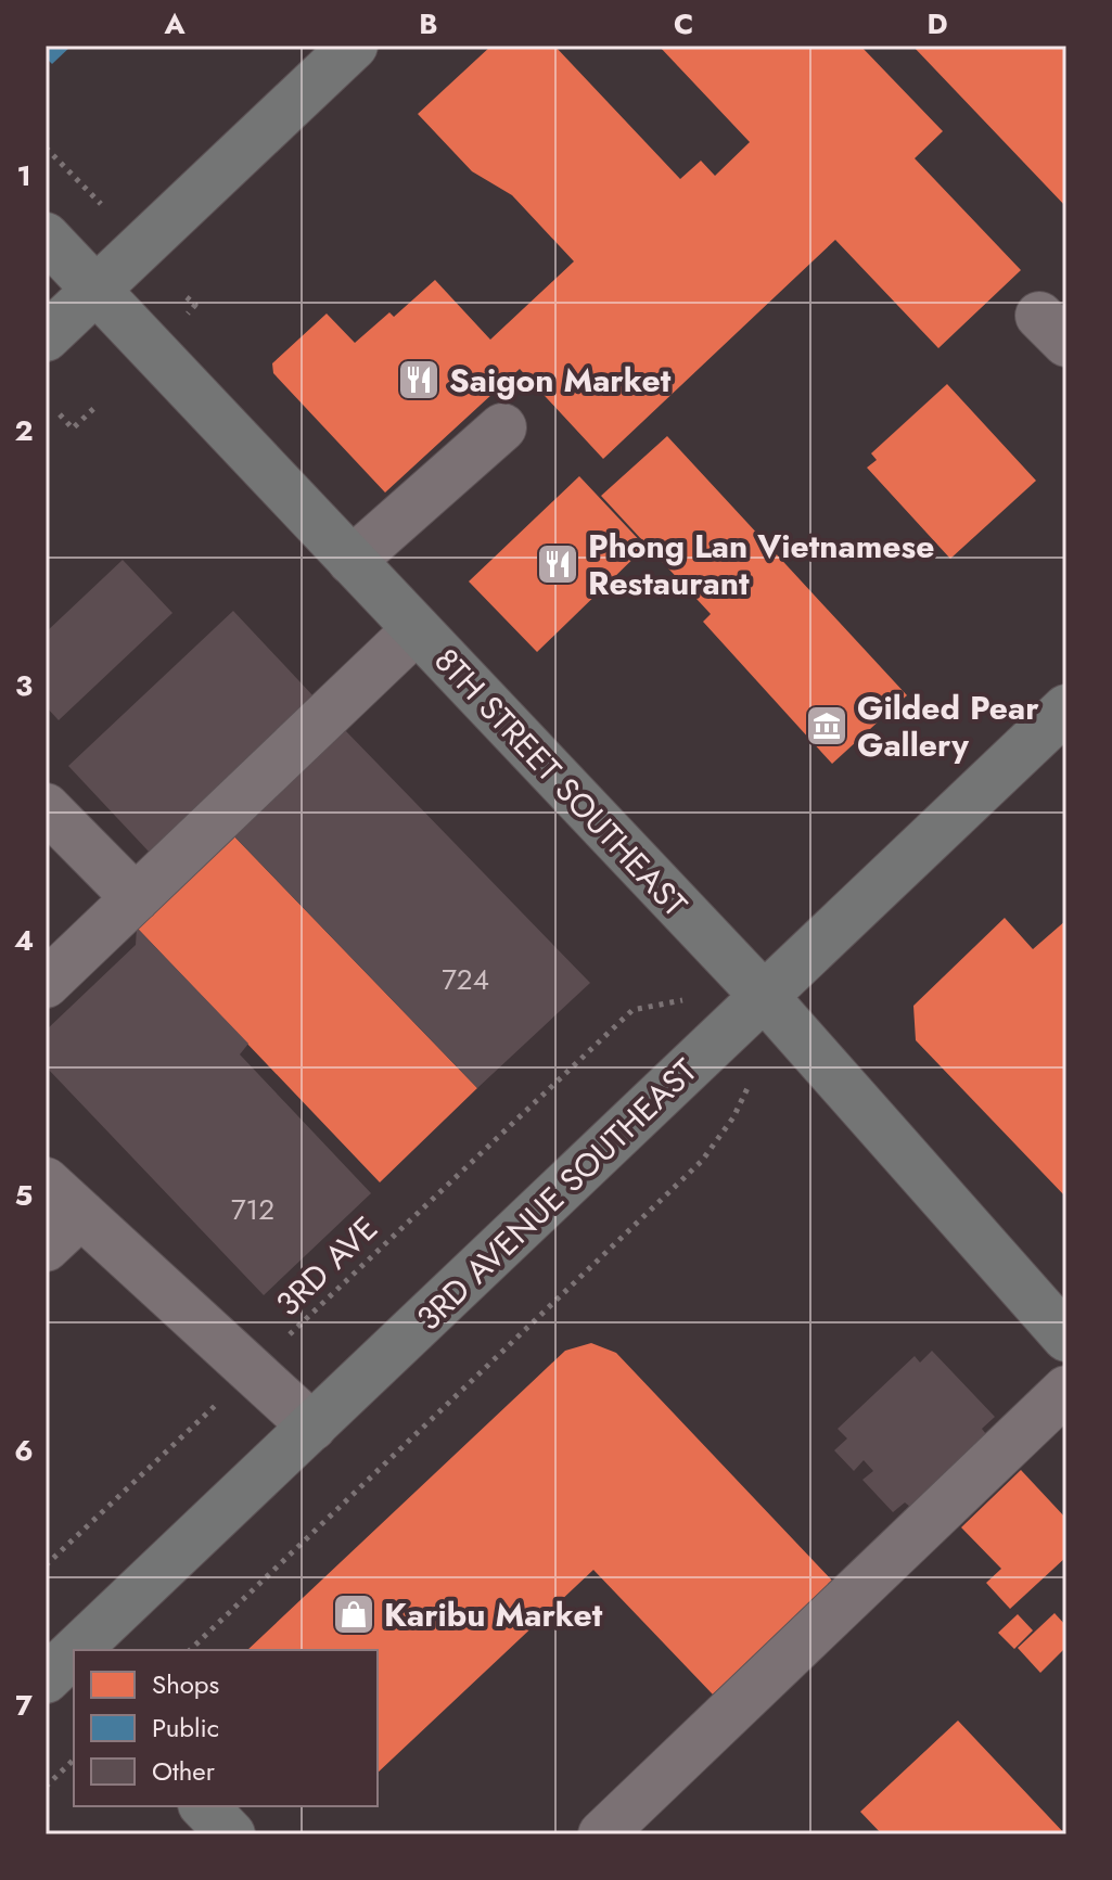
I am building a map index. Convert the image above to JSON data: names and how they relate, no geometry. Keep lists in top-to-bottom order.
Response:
{
  "streets": {
    "main road": ["8TH STREET SOUTHEAST", "3RD AVENUE SOUTHEAST"],
    "path": ["3RD AVE"]
  },
  "crossings": [
    ["8TH STREET SOUTHEAST", "3RD AVENUE SOUTHEAST"]
  ],
  "places": {
    "restaurant": ["Saigon Market", "Phong Lan Vietnamese Restaurant"],
    "museum": ["Gilded Pear Gallery"],
    "shop": ["Karibu Market"]
  },
  "house_numbers": ["724", "712"],
  "legend": ["Shops", "Public", "Other"],
  "grid": {
    "columns": [
      "A",
      "B",
      "C",
      "D"
    ],
    "rows": [
      "1",
      "2",
      "3",
      "4",
      "5",
      "6",
      "7"
    ]
  }
}
